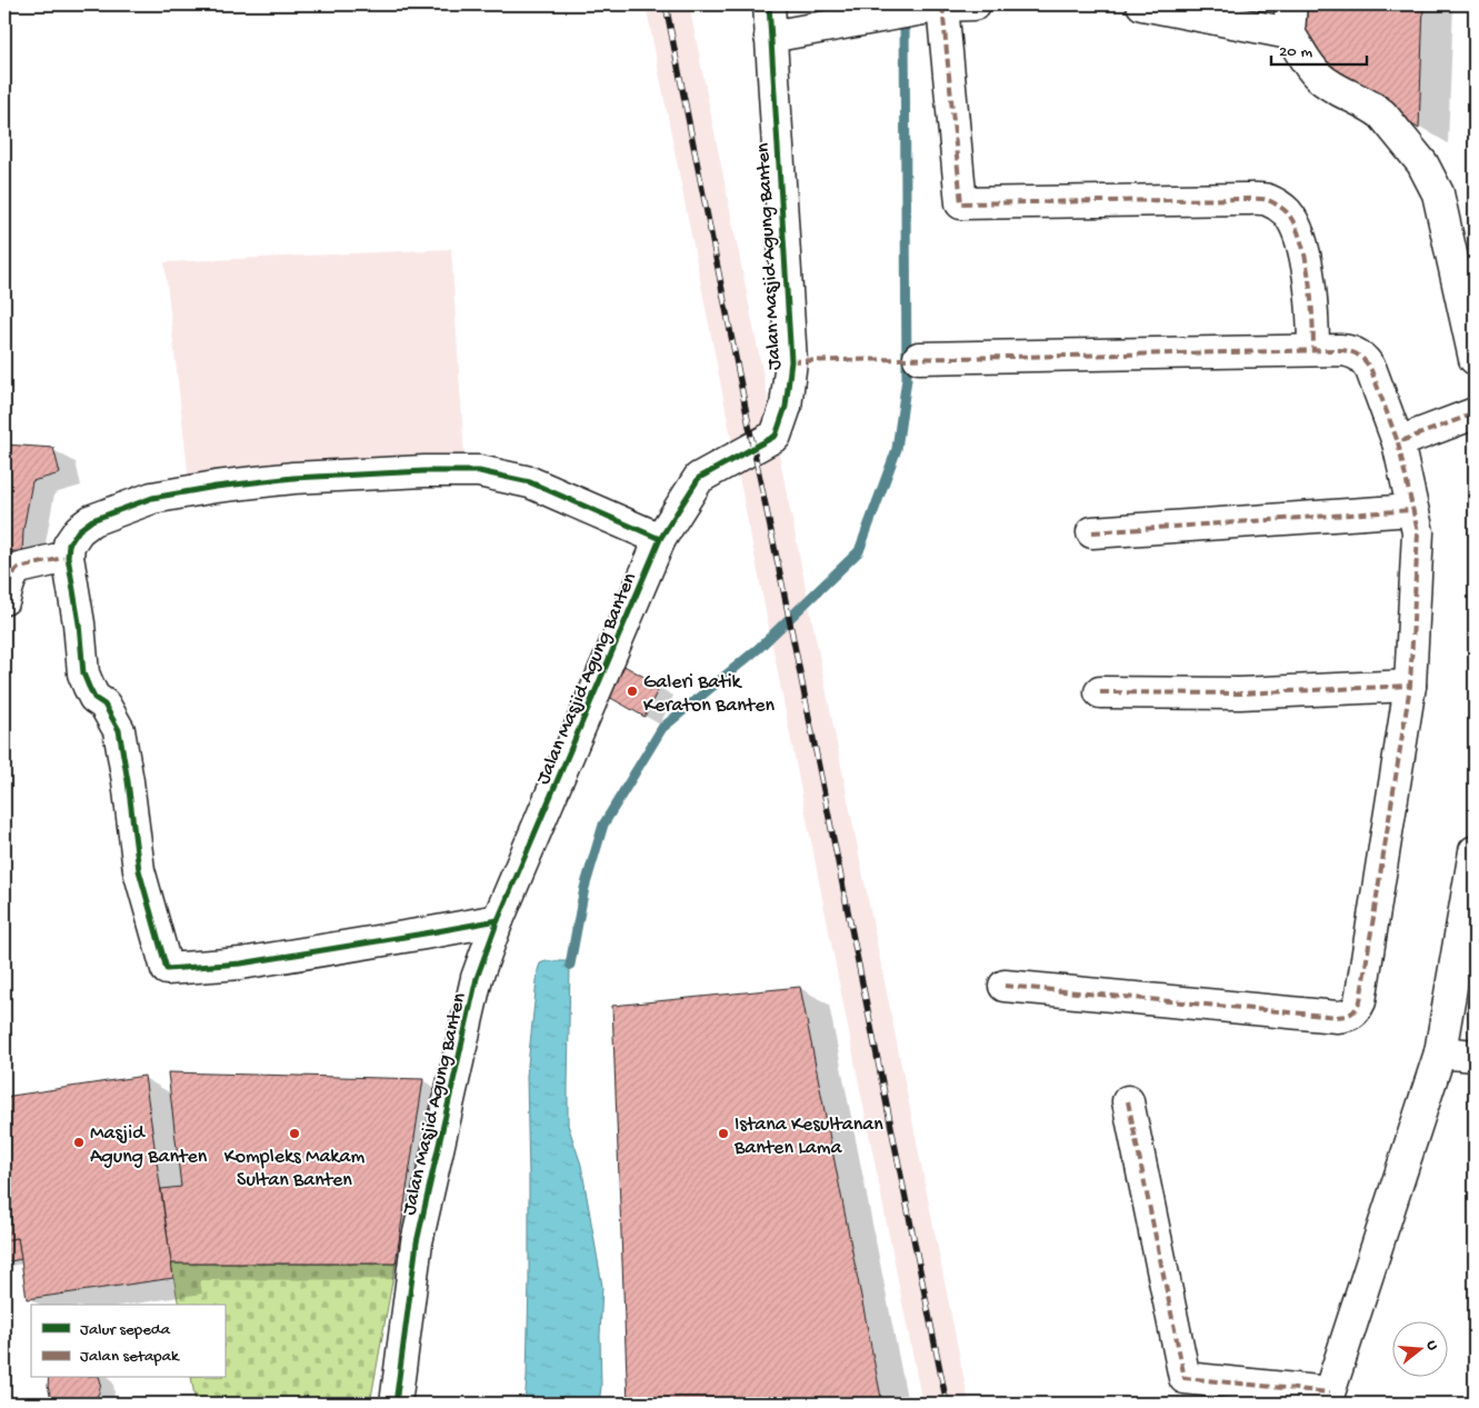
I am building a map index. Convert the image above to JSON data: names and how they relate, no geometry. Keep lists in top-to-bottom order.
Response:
{
  "streets": {
    "street": ["Jalan Masjid Agung Banten"]
  },
  "places": [
    "Galeri Batik Keraton Banten",
    "Kompleks Makam Sultan Banten",
    "Istana Kesultanan Banten Lama",
    "Masjid Agung Banten"
  ],
  "legend": ["Jalur sepeda", "Jalan setapak"],
  "scale_bar": "20 m",
  "north": "right"
}
